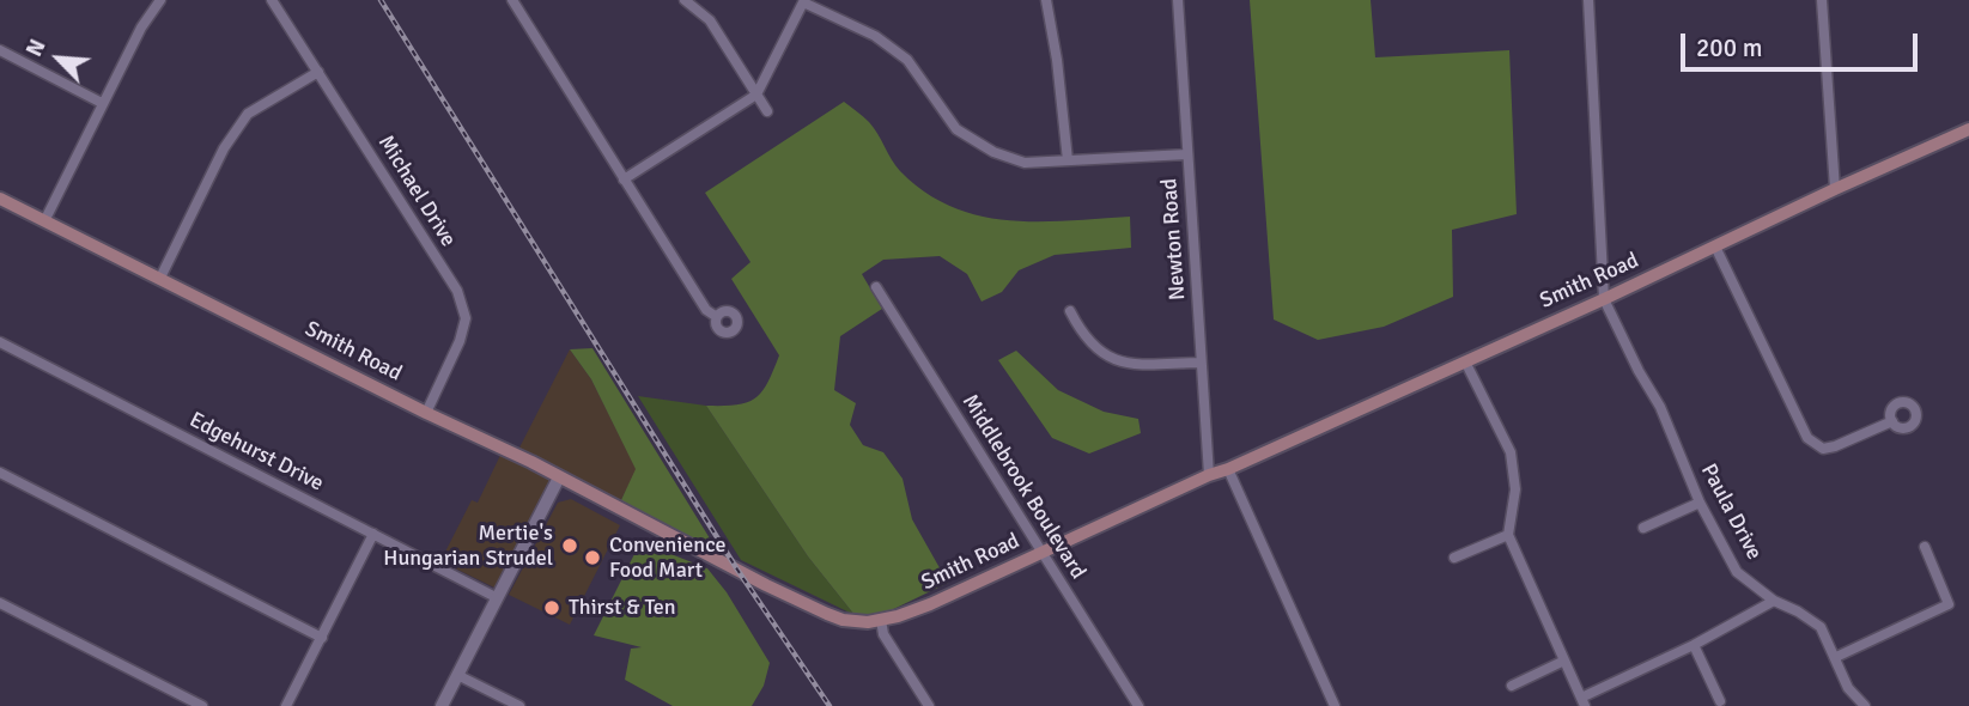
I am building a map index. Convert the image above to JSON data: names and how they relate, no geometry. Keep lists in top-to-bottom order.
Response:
{
  "streets": {
    "main road": ["Smith Road"],
    "street": [
      "Michael Drive",
      "Newton Road",
      "Edgehurst Drive",
      "Middlebrook Boulevard",
      "Paula Drive"
    ]
  },
  "crossings": [
    ["Michael Drive", "Smith Road"],
    ["Newton Road", "Smith Road"],
    ["Smith Road", "Middlebrook Boulevard"],
    ["Smith Road", "Paula Drive"]
  ],
  "places": ["Mertie's Hungarian Strudel", "Convenience Food Mart", "Thirst & Ten"],
  "scale_bar": "200 m",
  "north": "top left"
}
